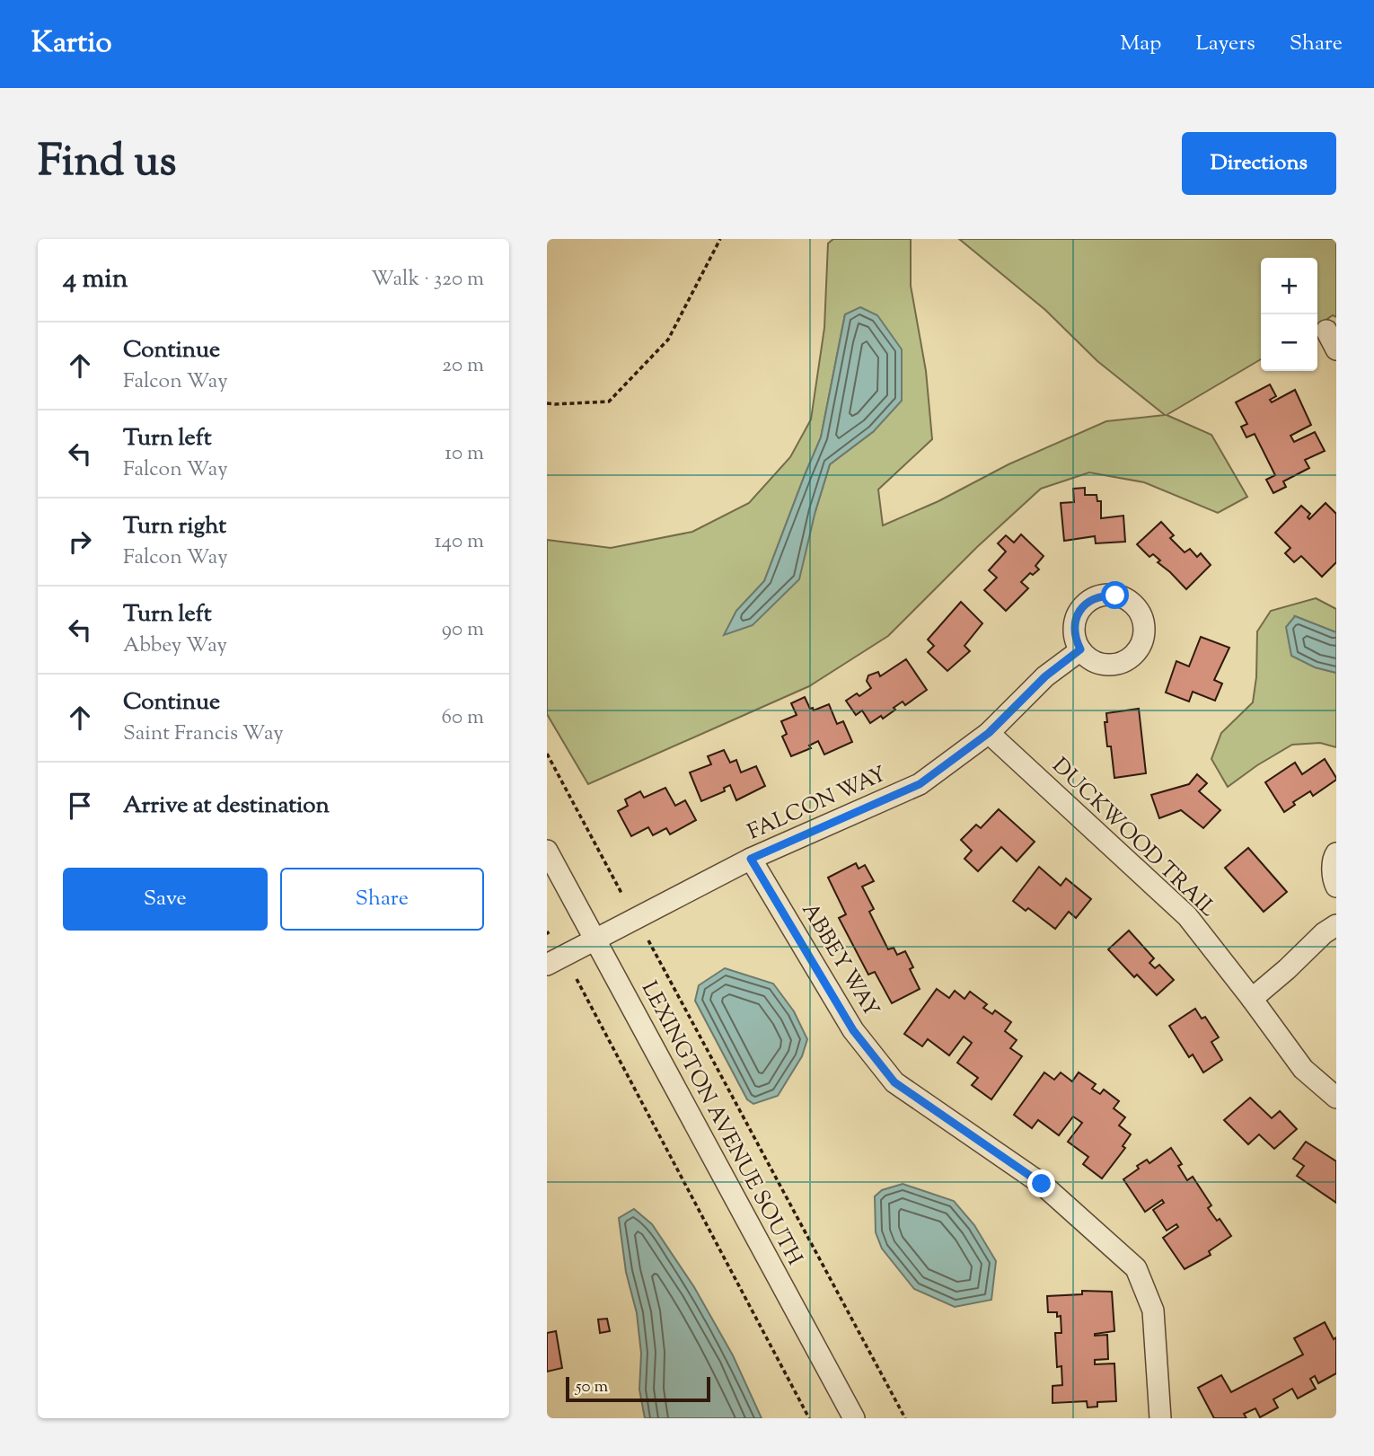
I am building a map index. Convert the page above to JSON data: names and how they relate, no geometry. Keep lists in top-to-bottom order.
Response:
{
  "streets": {
    "street": [
      "FALCON WAY",
      "DUCKWOOD TRAIL",
      "ABBEY WAY",
      "LEXINGTON AVENUE SOUTH"
    ]
  },
  "crossings": [
    ["FALCON WAY", "DUCKWOOD TRAIL"],
    ["FALCON WAY", "ABBEY WAY"],
    ["FALCON WAY", "LEXINGTON AVENUE SOUTH"]
  ],
  "scale_bar": "50 m",
  "page": {
    "header": "Kartio",
    "nav": ["Map", "Layers", "Share"],
    "title": "Find us",
    "buttons": [
      "Directions",
      ["Save", "Share"]
    ],
    "heading": ["4 min", "Walk · 320 m"],
    "map_buttons": ["+", "−"],
    "list": [
      ["Continue", "Falcon Way", "20 m"],
      ["Turn left", "Falcon Way", "10 m"],
      ["Turn right", "Falcon Way", "140 m"],
      ["Turn left", "Abbey Way", "90 m"],
      ["Continue", "Saint Francis Way", "60 m"],
      "Arrive at destination"
    ],
    "scale": "50 m"
  }
}
